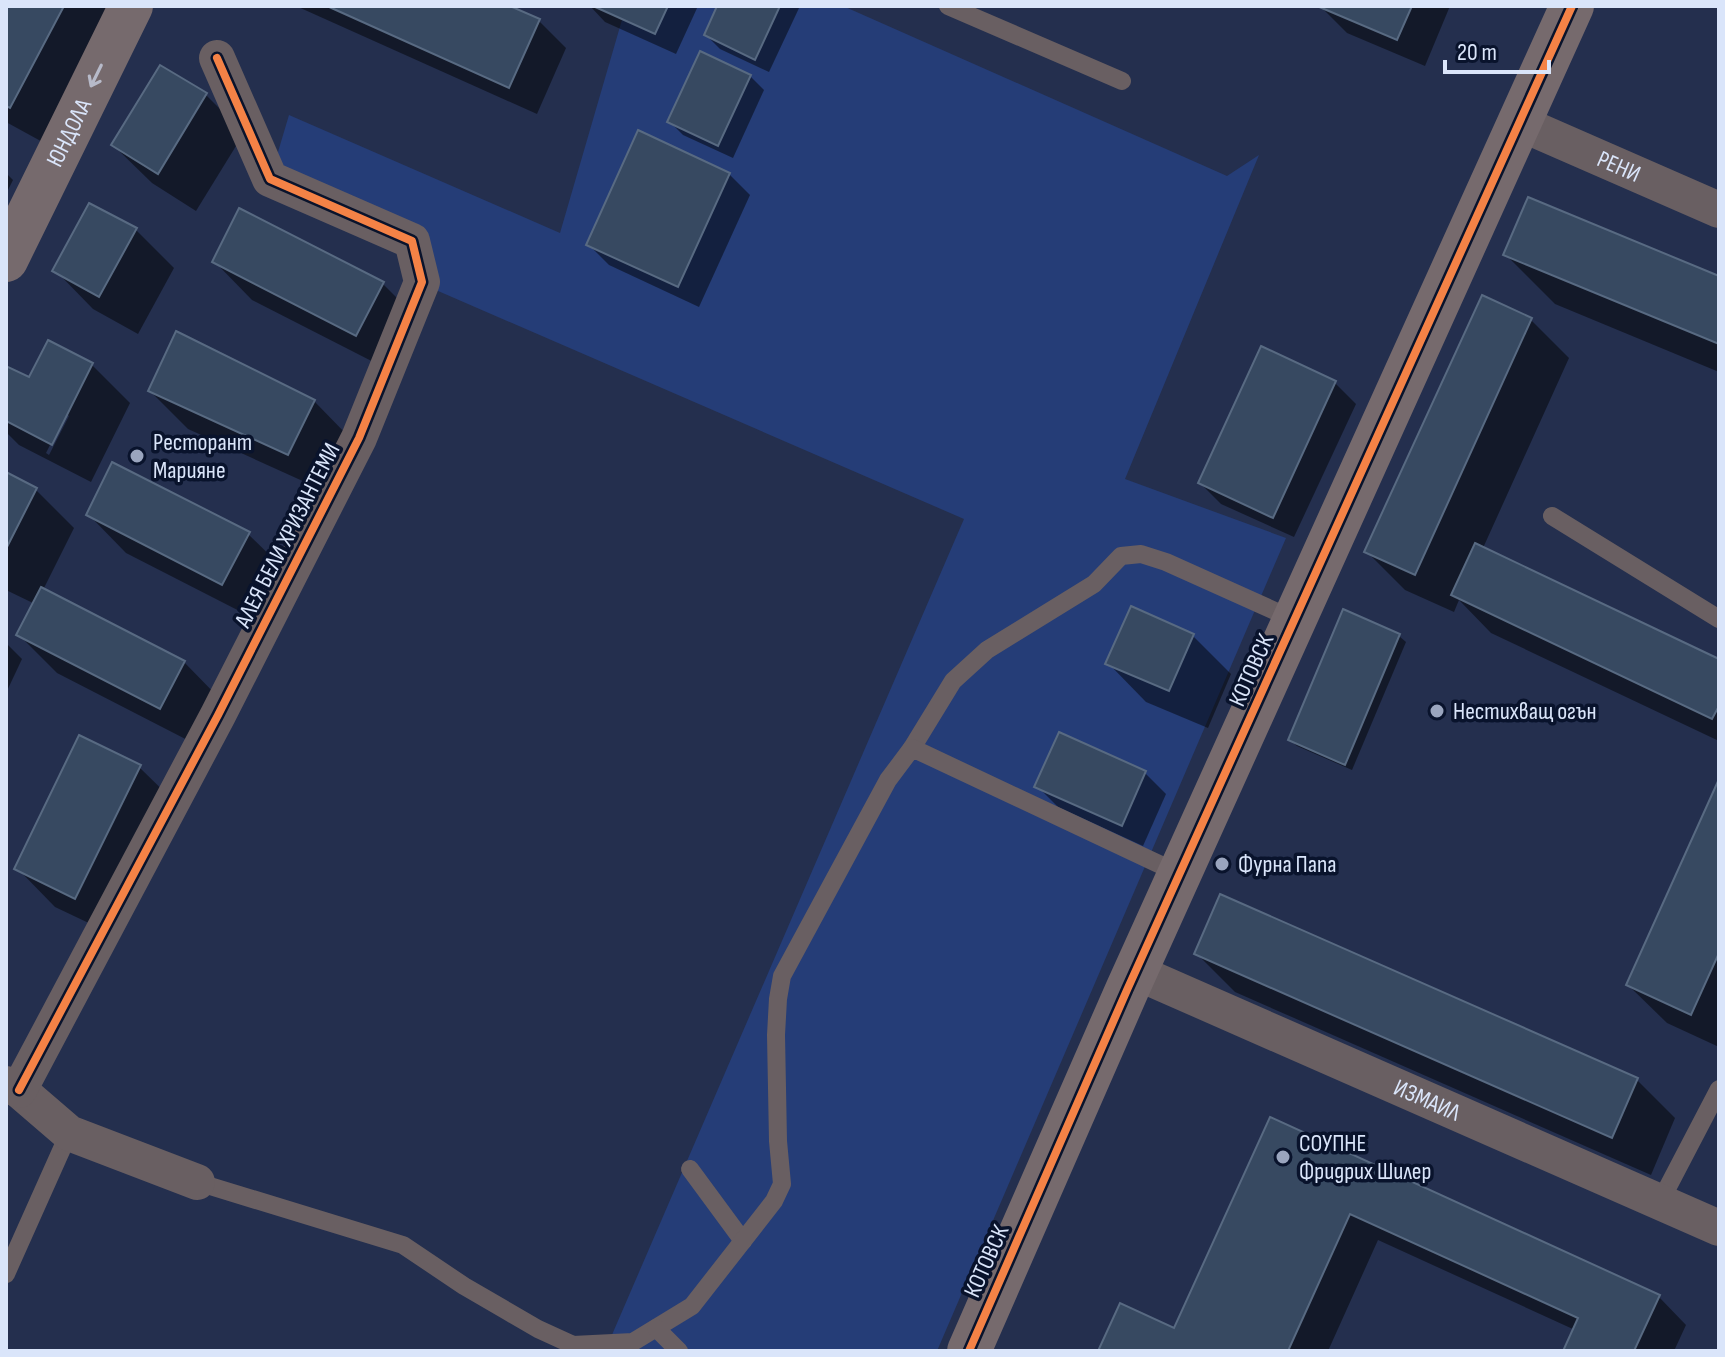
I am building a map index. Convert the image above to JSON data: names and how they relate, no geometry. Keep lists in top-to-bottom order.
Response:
{
  "streets": {
    "street": [
      "ЮНДОЛА",
      "РЕНИ",
      "АЛЕЯ БЕЛИ ХРИЗАНТЕМИ",
      "КОТОВСК",
      "ИЗМАИЛ"
    ]
  },
  "crossings": [
    ["РЕНИ", "КОТОВСК"],
    ["КОТОВСК", "ИЗМАИЛ"]
  ],
  "one_way": ["ЮНДОЛА"],
  "places": [
    "Ресторант Марияне",
    "Нестихващ огън",
    "Фурна Папа",
    "СОУПНЕ Фридрих Шилер"
  ],
  "scale_bar": "20 m"
}
